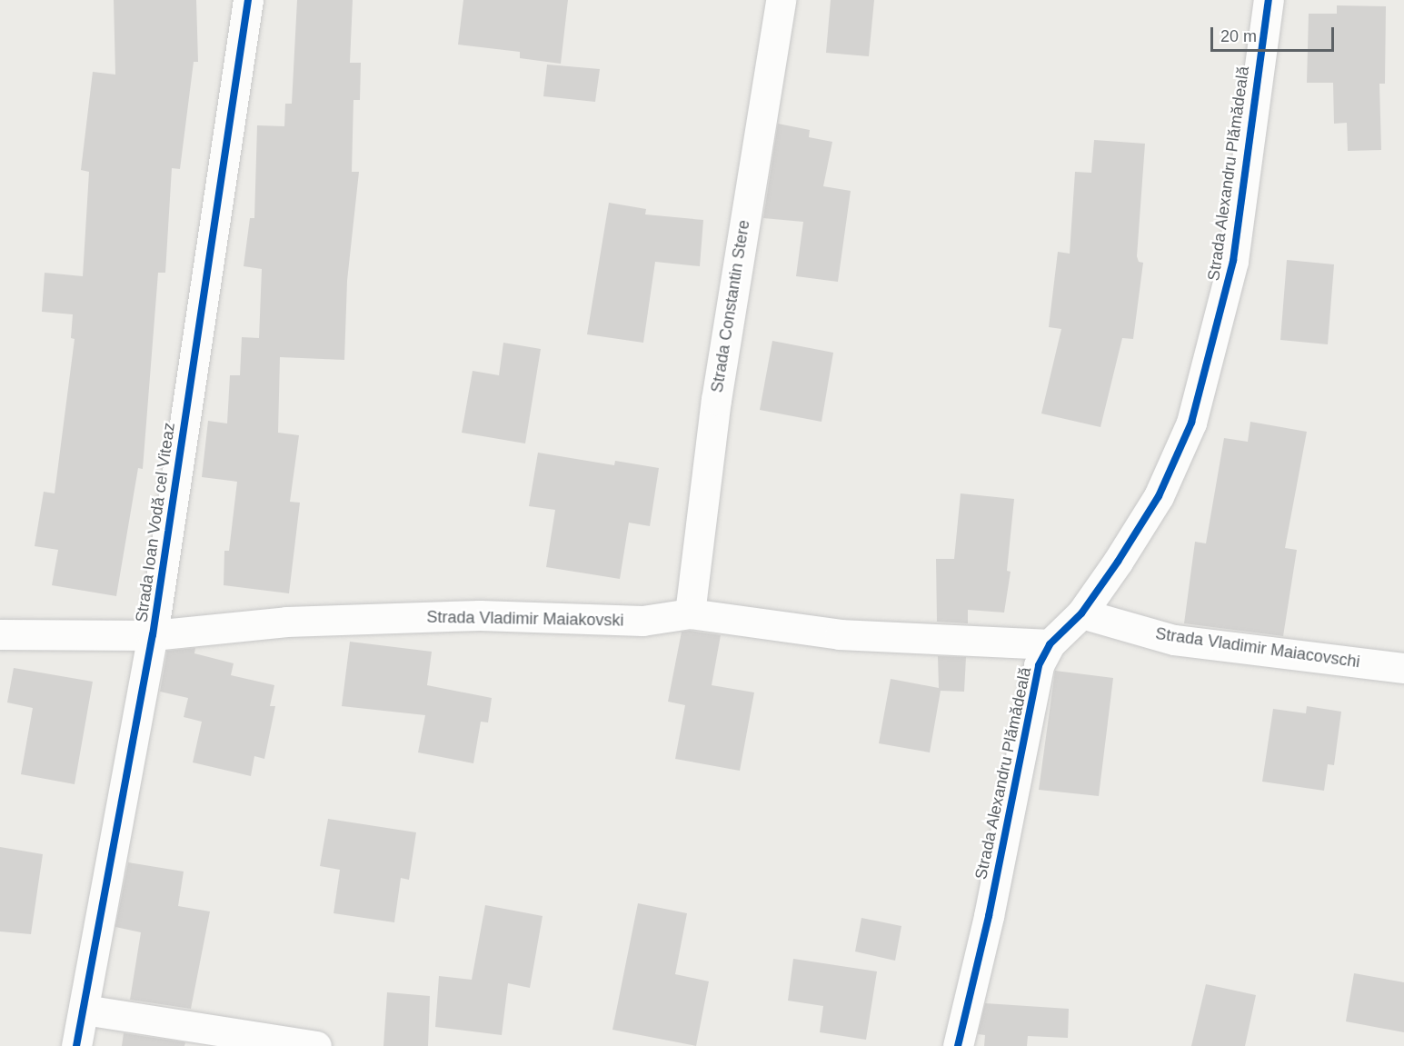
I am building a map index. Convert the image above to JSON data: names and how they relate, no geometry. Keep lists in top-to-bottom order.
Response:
{
  "streets": {
    "street": [
      "Strada Alexandru Plămădeală",
      "Strada Constantin Stere",
      "Strada Ioan Vodă cel Viteaz",
      "Strada Vladimir Maiakovski",
      "Strada Vladimir Maiacovschi"
    ]
  },
  "crossings": [
    ["Strada Alexandru Plămădeală", "Strada Vladimir Maiakovski"],
    ["Strada Alexandru Plămădeală", "Strada Vladimir Maiacovschi"],
    ["Strada Constantin Stere", "Strada Vladimir Maiakovski"],
    ["Strada Ioan Vodă cel Viteaz", "Strada Vladimir Maiakovski"]
  ],
  "scale_bar": "20 m"
}
